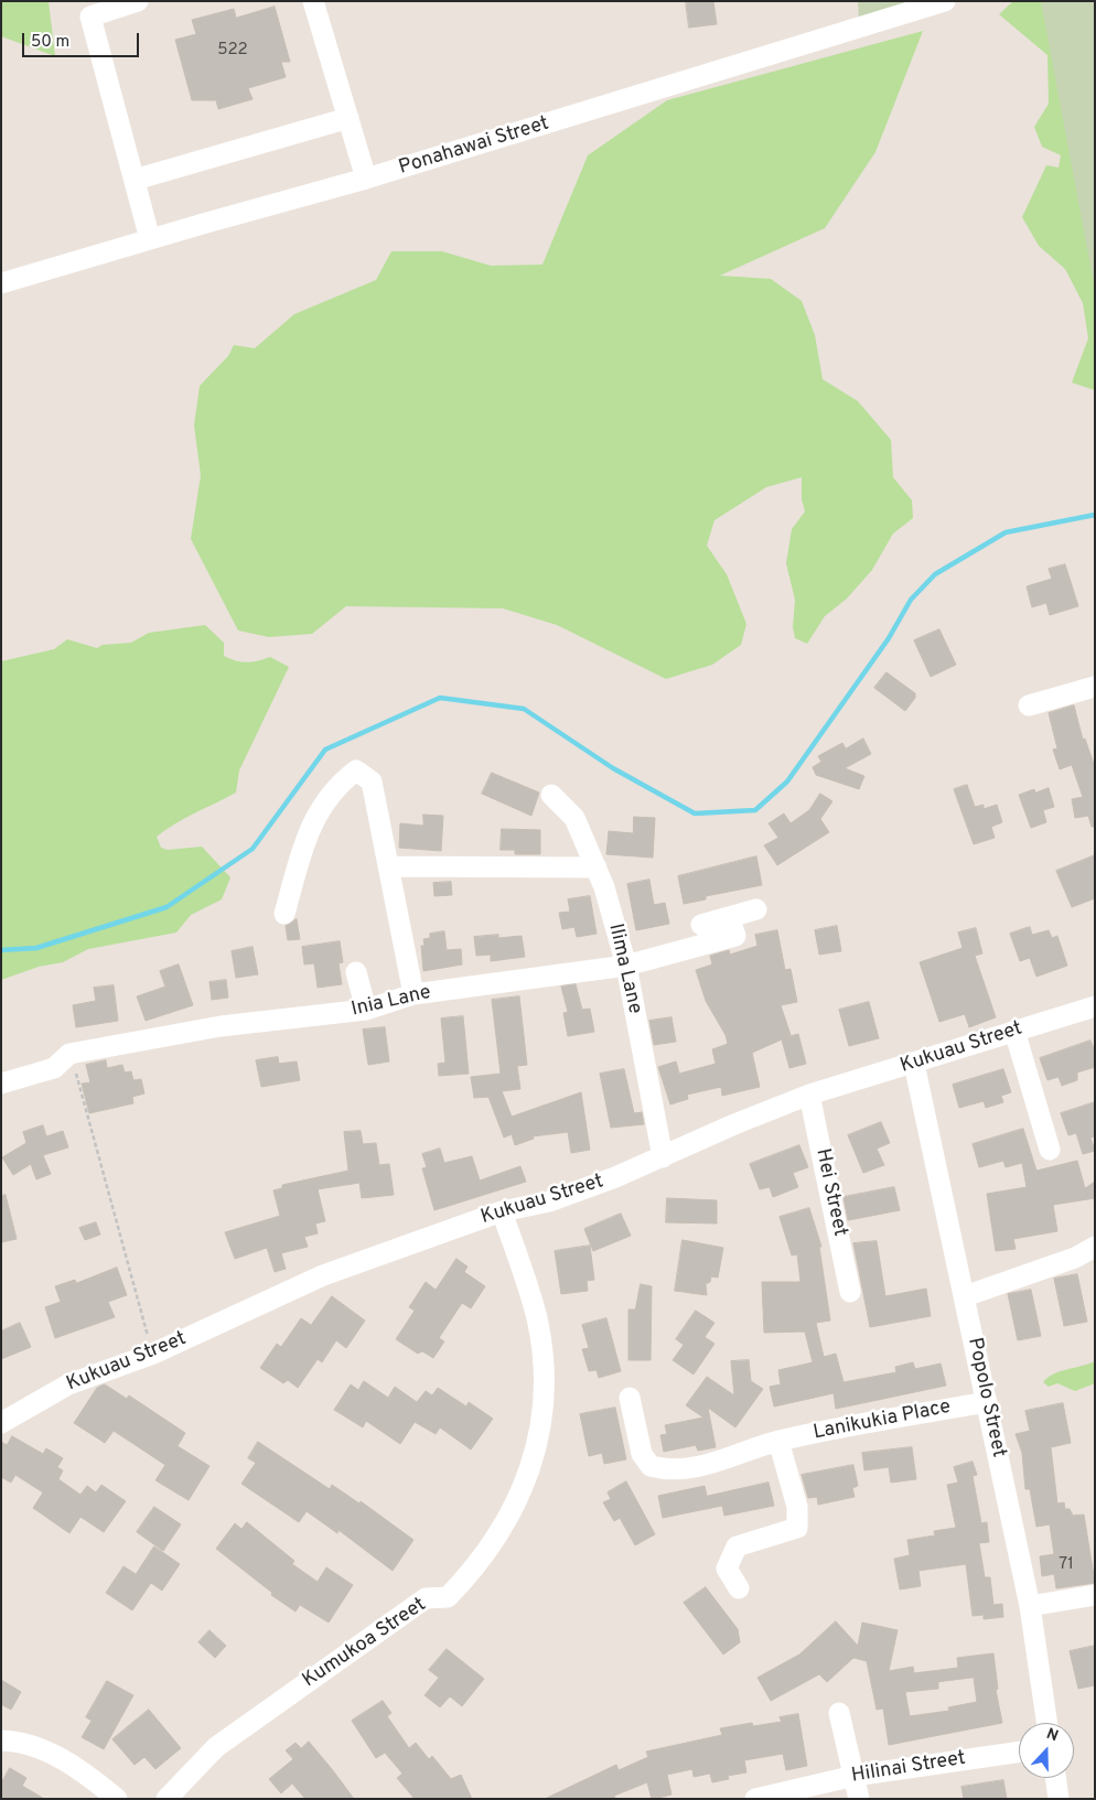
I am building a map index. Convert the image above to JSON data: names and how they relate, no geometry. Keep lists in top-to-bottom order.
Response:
{
  "streets": {
    "street": [
      "Ponahawai Street",
      "Ilima Lane",
      "Inia Lane",
      "Kukuau Street",
      "Hei Street",
      "Popolo Street",
      "Lanikukia Place",
      "Kumukoa Street",
      "Hilinai Street"
    ]
  },
  "crossings": [
    ["Ilima Lane", "Inia Lane"],
    ["Ilima Lane", "Kukuau Street"],
    ["Kukuau Street", "Hei Street"],
    ["Kukuau Street", "Popolo Street"],
    ["Kukuau Street", "Kumukoa Street"],
    ["Popolo Street", "Lanikukia Place"]
  ],
  "house_numbers": ["522", "71"],
  "scale_bar": "50 m",
  "north": "top"
}
